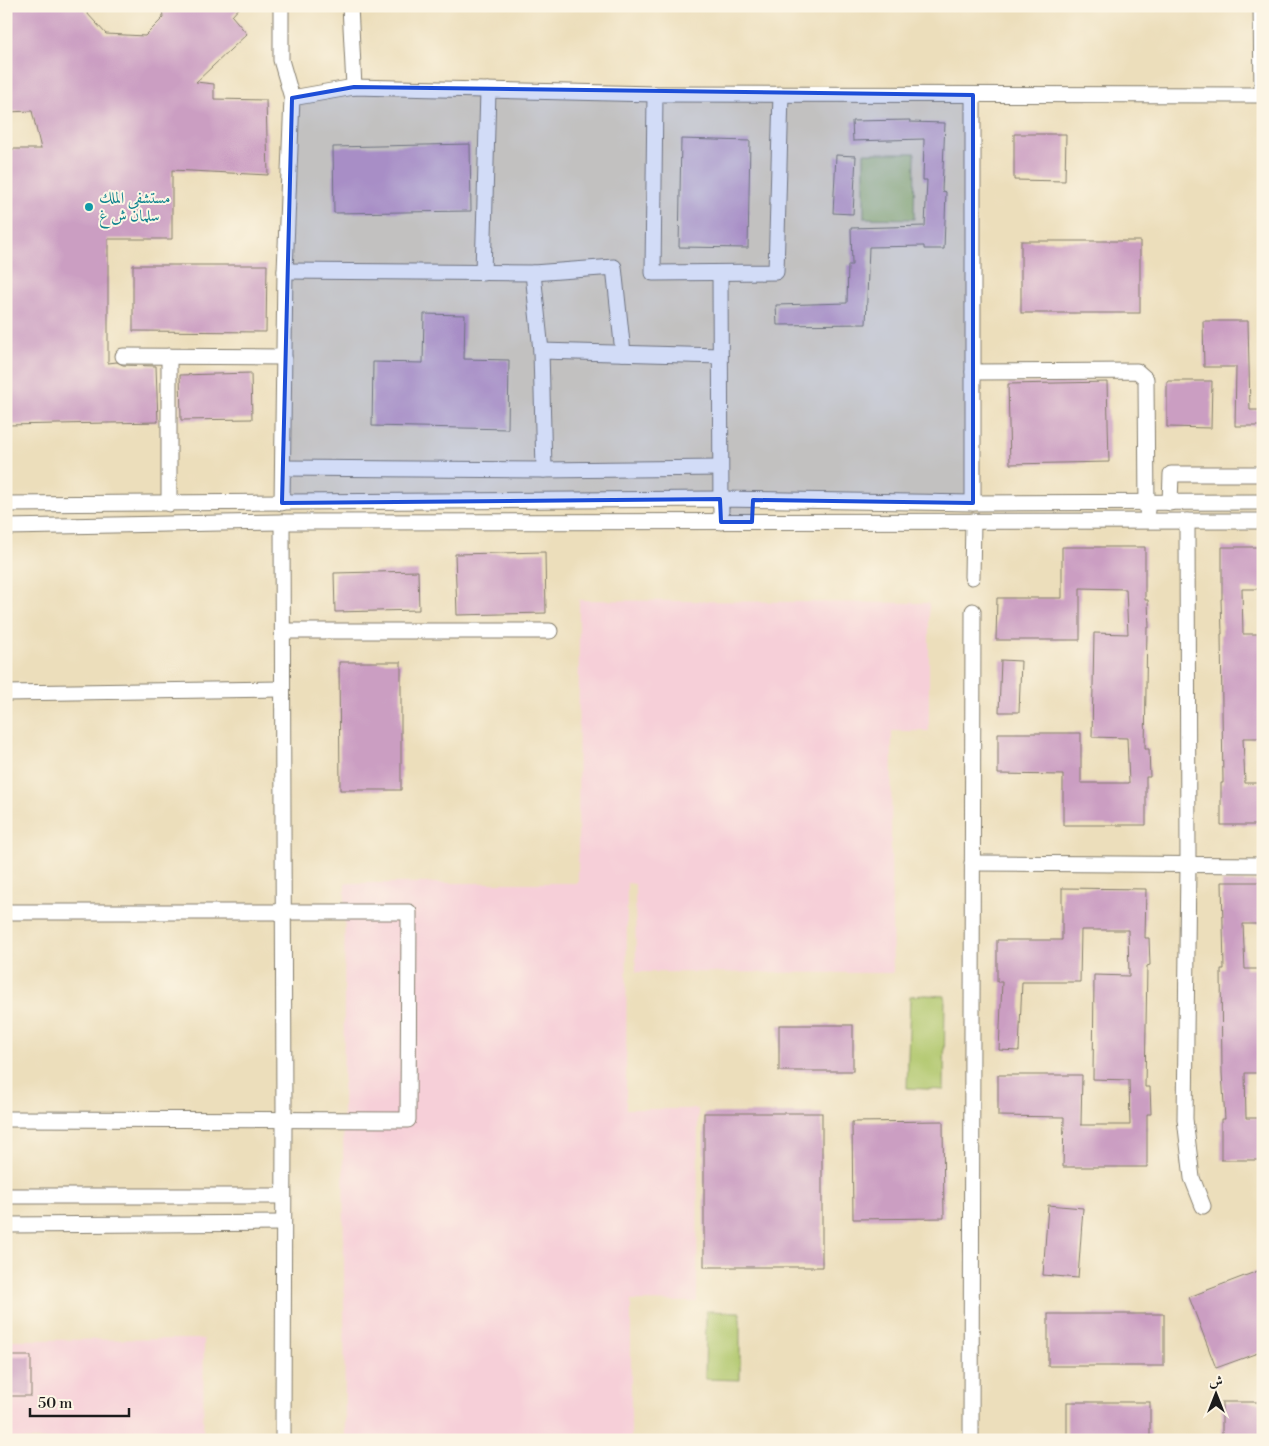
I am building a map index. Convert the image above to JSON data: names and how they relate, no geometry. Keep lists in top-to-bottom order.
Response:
{
  "places": ["مستشفى الملك سلمان ش غ"],
  "scale_bar": "50 m",
  "north": "top"
}
